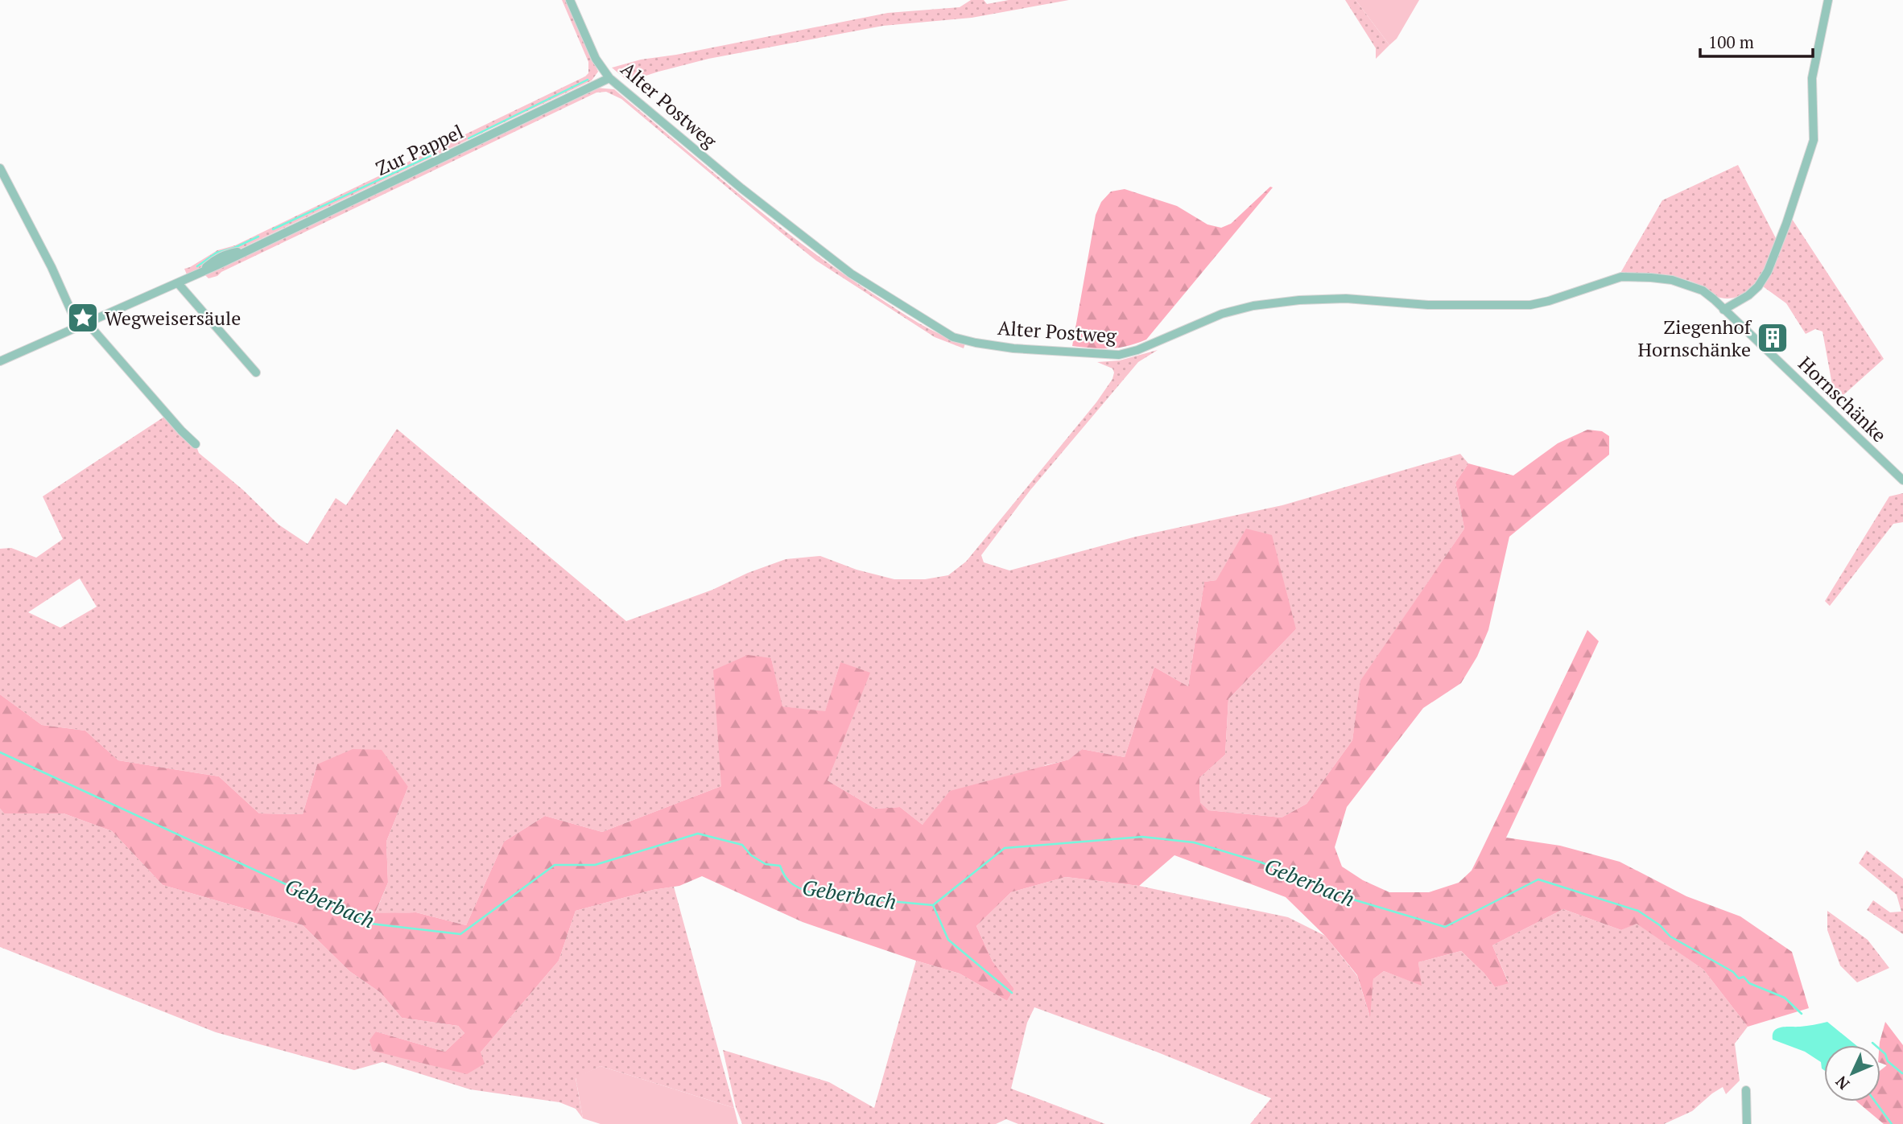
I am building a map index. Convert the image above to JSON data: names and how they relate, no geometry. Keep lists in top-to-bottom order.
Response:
{
  "streets": {
    "street": ["Alter Postweg", "Zur Pappel", "Hornschänke"]
  },
  "crossings": [
    ["Alter Postweg", "Zur Pappel"],
    ["Alter Postweg", "Hornschänke"]
  ],
  "water": ["Geberbach"],
  "places": {
    "place": ["Wegweisersäule"],
    "building": ["Ziegenhof Hornschänke"]
  },
  "scale_bar": "100 m",
  "north": "bottom left"
}
